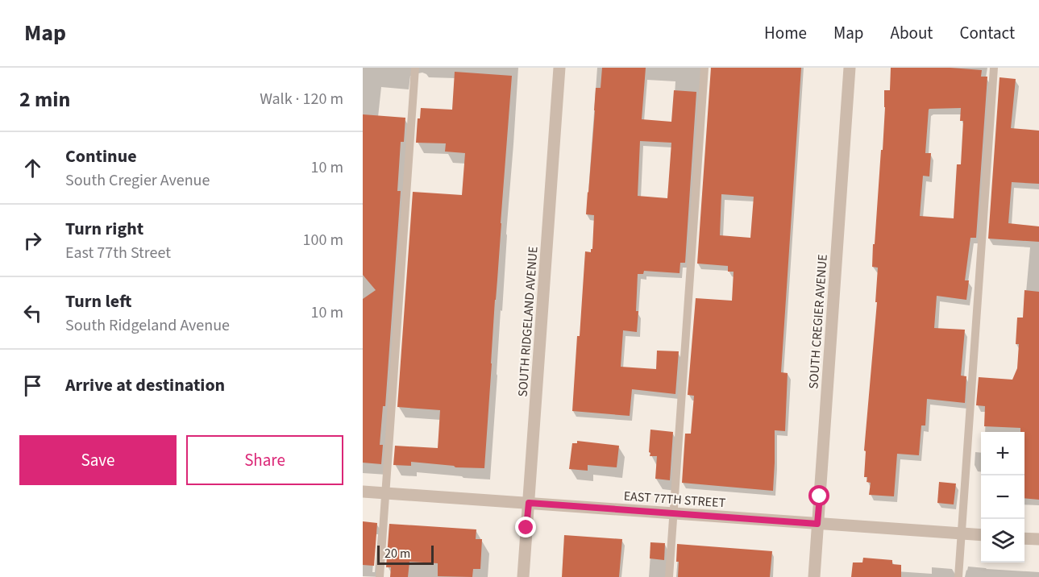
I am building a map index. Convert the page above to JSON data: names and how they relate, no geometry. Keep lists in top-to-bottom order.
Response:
{
  "streets": {
    "street": ["SOUTH RIDGELAND AVENUE", "SOUTH CREGIER AVENUE", "EAST 77TH STREET"]
  },
  "crossings": [
    ["SOUTH RIDGELAND AVENUE", "EAST 77TH STREET"],
    ["SOUTH CREGIER AVENUE", "EAST 77TH STREET"]
  ],
  "scale_bar": "20 m",
  "page": {
    "header": "Map",
    "nav": [
      "Home",
      "Map",
      "About",
      "Contact"
    ],
    "heading": ["2 min", "Walk · 120 m"],
    "list": [
      ["Continue", "South Cregier Avenue", "10 m"],
      ["Turn right", "East 77th Street", "100 m"],
      ["Turn left", "South Ridgeland Avenue", "10 m"],
      "Arrive at destination"
    ],
    "buttons": ["Save", "Share"],
    "map_buttons": ["+", "−"],
    "scale": "20 m"
  }
}
